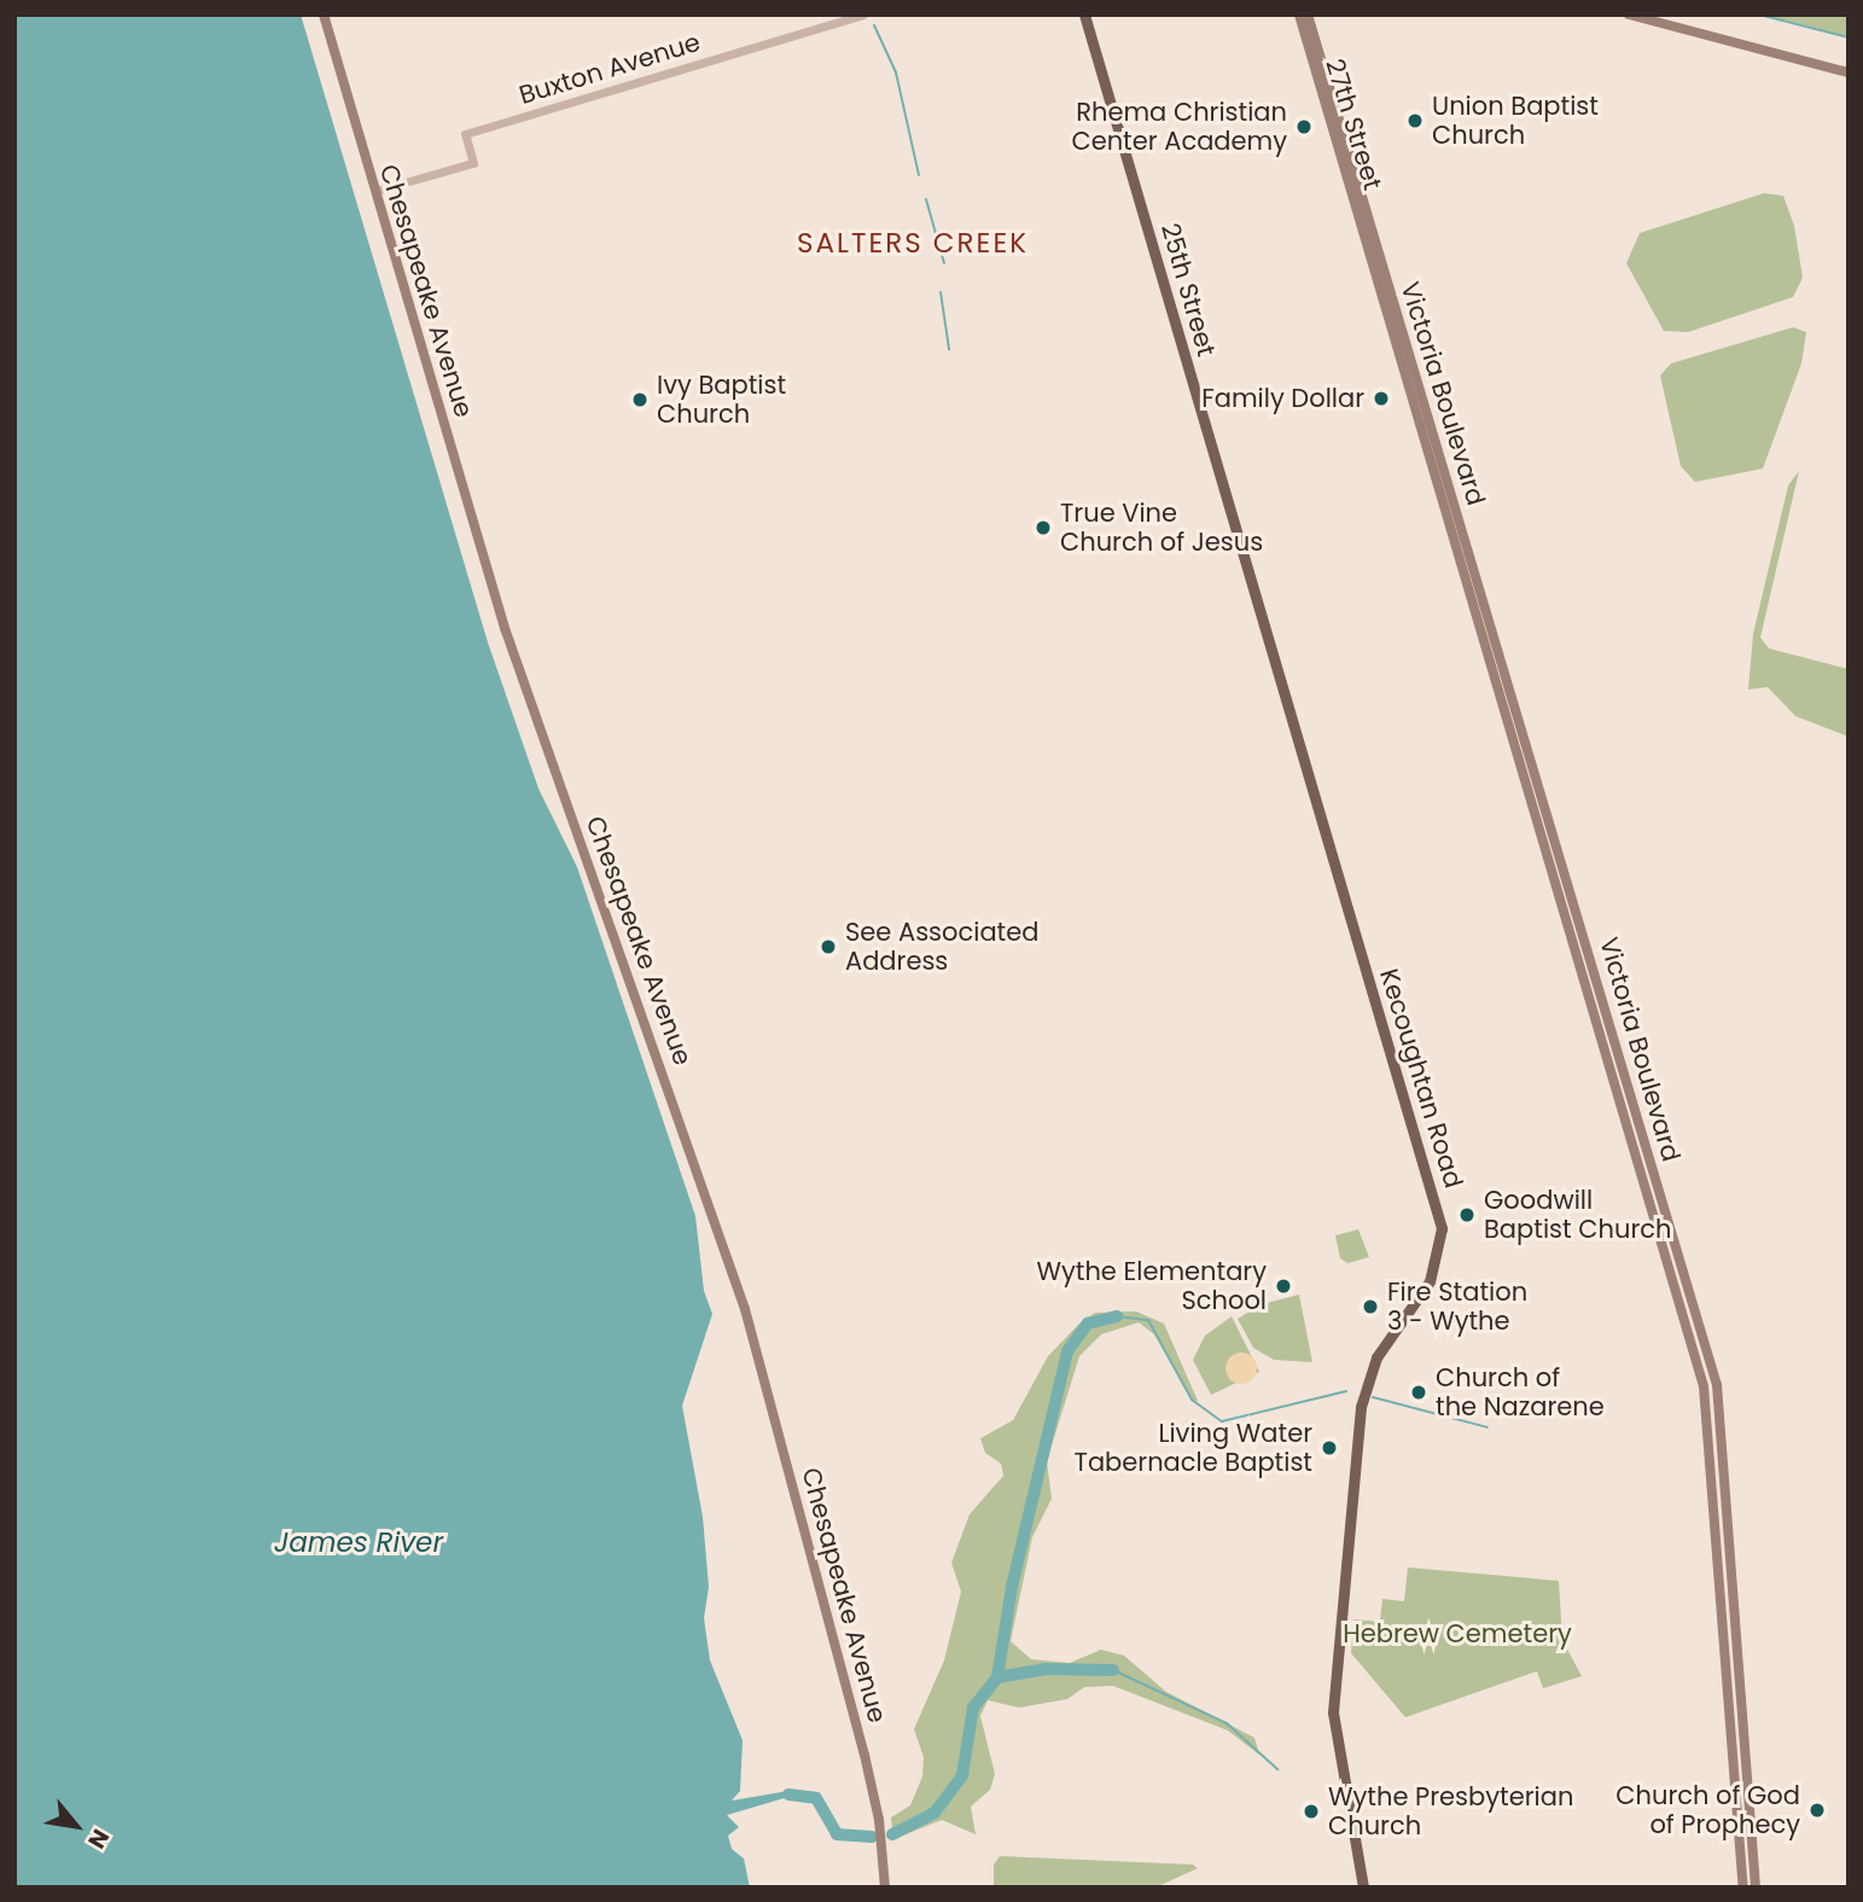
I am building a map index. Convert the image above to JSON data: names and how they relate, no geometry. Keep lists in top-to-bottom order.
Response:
{
  "streets": {
    "main road": [
      "27th Street",
      "25th Street",
      "Chesapeake Avenue",
      "Victoria Boulevard",
      "Kecoughtan Road"
    ],
    "street": ["Buxton Avenue"]
  },
  "crossings": [
    ["Buxton Avenue", "Chesapeake Avenue"],
    ["27th Street", "Victoria Boulevard"],
    ["25th Street", "Kecoughtan Road"]
  ],
  "districts": ["SALTERS CREEK"],
  "water": ["James River"],
  "parks": ["Hebrew Cemetery"],
  "places": [
    "Union Baptist Church",
    "Rhema Christian Center Academy",
    "Family Dollar",
    "Ivy Baptist Church",
    "True Vine Church of Jesus",
    "See Associated Address",
    "Goodwill Baptist Church",
    "Wythe Elementary School",
    "Fire Station 3 - Wythe",
    "Church of the Nazarene",
    "Living Water Tabernacle Baptist",
    "Church of God of Prophecy",
    "Wythe Presbyterian Church"
  ],
  "north": "bottom right"
}
